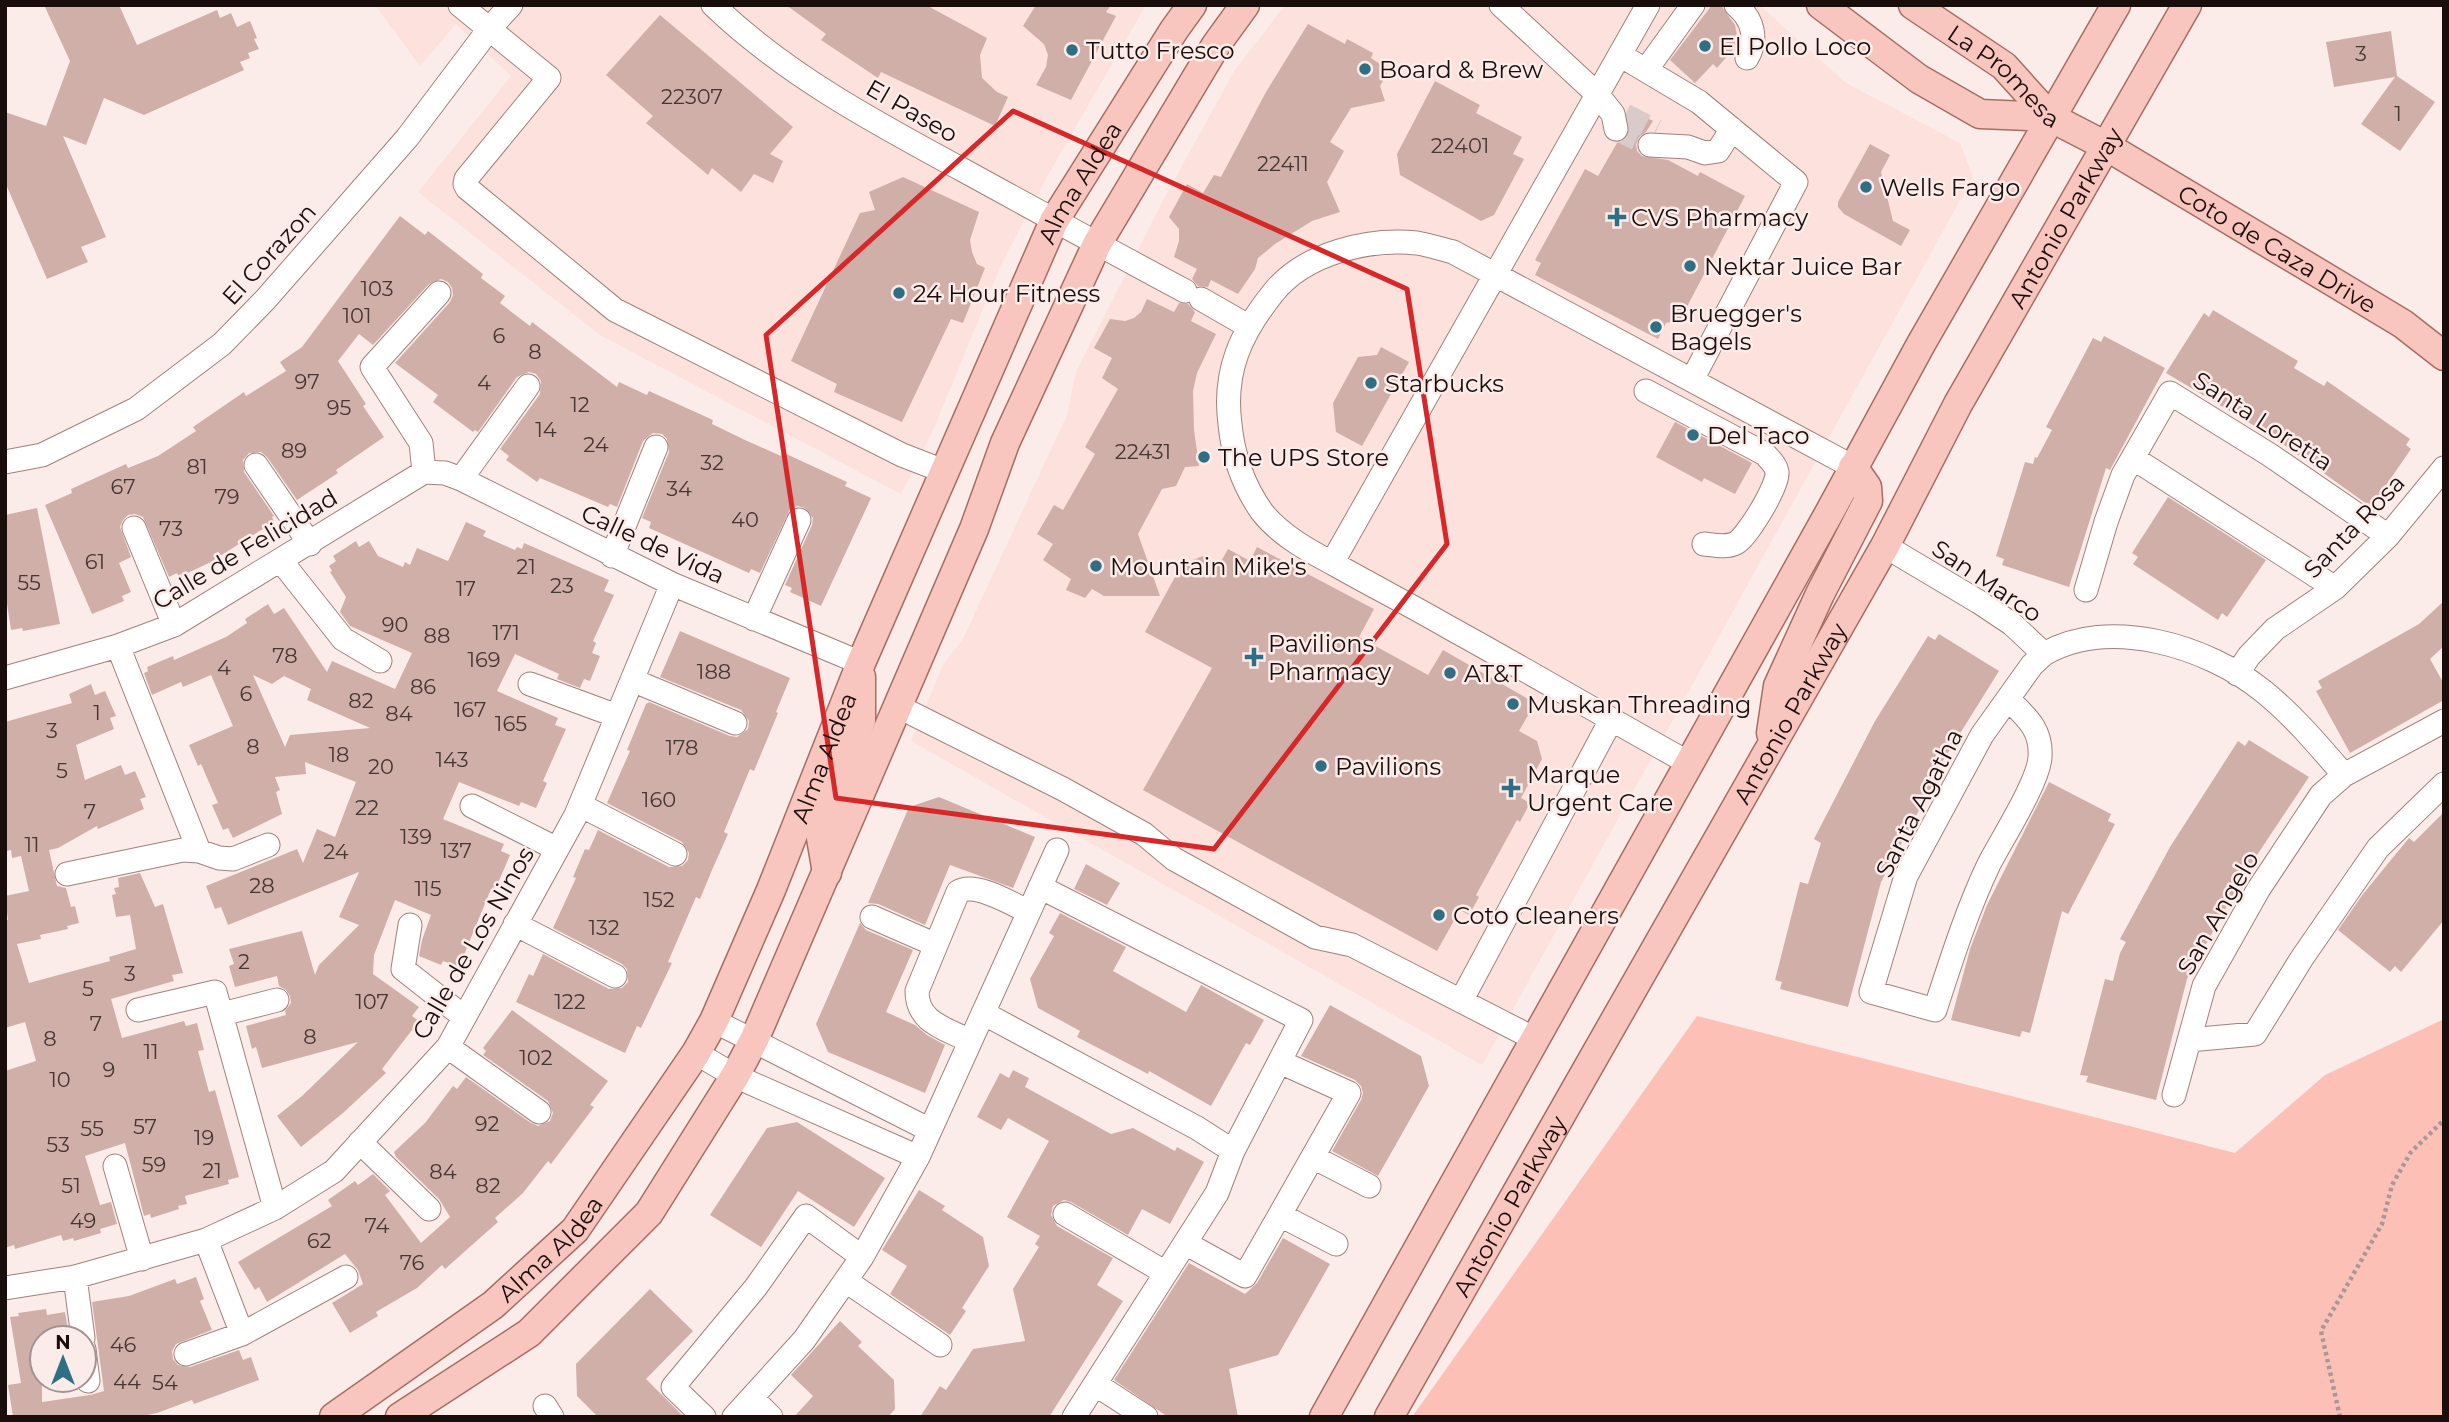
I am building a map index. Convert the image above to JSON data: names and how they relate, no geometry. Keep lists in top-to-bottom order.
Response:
{
  "streets": {
    "main road": [
      "La Promesa",
      "Alma Aldea",
      "Antonio Parkway",
      "Coto de Caza Drive"
    ],
    "street": [
      "El Paseo",
      "El Corazon",
      "Santa Loretta",
      "Santa Rosa",
      "Calle de Vida",
      "Calle de Felicidad",
      "San Marco",
      "Santa Agatha",
      "San Angelo",
      "Calle de Los Ninos"
    ]
  },
  "crossings": [
    ["La Promesa", "Coto de Caza Drive"],
    ["El Paseo", "Alma Aldea"],
    ["Alma Aldea", "Calle de Vida"],
    ["Antonio Parkway", "Coto de Caza Drive"],
    ["Antonio Parkway", "San Marco"],
    ["Santa Loretta", "Santa Rosa"],
    ["Santa Rosa", "San Marco"],
    ["Calle de Vida", "Calle de Felicidad"],
    ["Calle de Vida", "Calle de Los Ninos"],
    ["San Marco", "Santa Agatha"],
    ["San Marco", "San Angelo"]
  ],
  "places": {
    "other": [
      "El Pollo Loco",
      "Tutto Fresco",
      "Board & Brew",
      "Wells Fargo",
      "Nektar Juice Bar",
      "24 Hour Fitness",
      "Bruegger's Bagels",
      "Starbucks",
      "Del Taco",
      "The UPS Store",
      "Mountain Mike's",
      "AT&T",
      "Muskan Threading",
      "Pavilions",
      "Coto Cleaners"
    ],
    "health": ["CVS Pharmacy", "Pavilions Pharmacy", "Marque Urgent Care"]
  },
  "house_numbers": [
    "3",
    "22307",
    "1",
    "22401",
    "22411",
    "103",
    "101",
    "6",
    "8",
    "97",
    "4",
    "12",
    "95",
    "14",
    "24",
    "89",
    "22431",
    "32",
    "81",
    "67",
    "34",
    "79",
    "40",
    "73",
    "61",
    "21",
    "55",
    "23",
    "17",
    "90",
    "171",
    "88",
    "78",
    "169",
    "4",
    "188",
    "86",
    "6",
    "82",
    "167",
    "1",
    "84",
    "165",
    "3",
    "8",
    "178",
    "18",
    "143",
    "20",
    "5",
    "160",
    "22",
    "7",
    "139",
    "11",
    "137",
    "24",
    "28",
    "115",
    "152",
    "132",
    "2",
    "3",
    "5",
    "107",
    "122",
    "7",
    "8",
    "8",
    "11",
    "102",
    "9",
    "10",
    "92",
    "57",
    "55",
    "19",
    "53",
    "59",
    "21",
    "84",
    "51",
    "82",
    "49",
    "74",
    "62",
    "76",
    "46",
    "44",
    "54"
  ],
  "north": "top"
}
